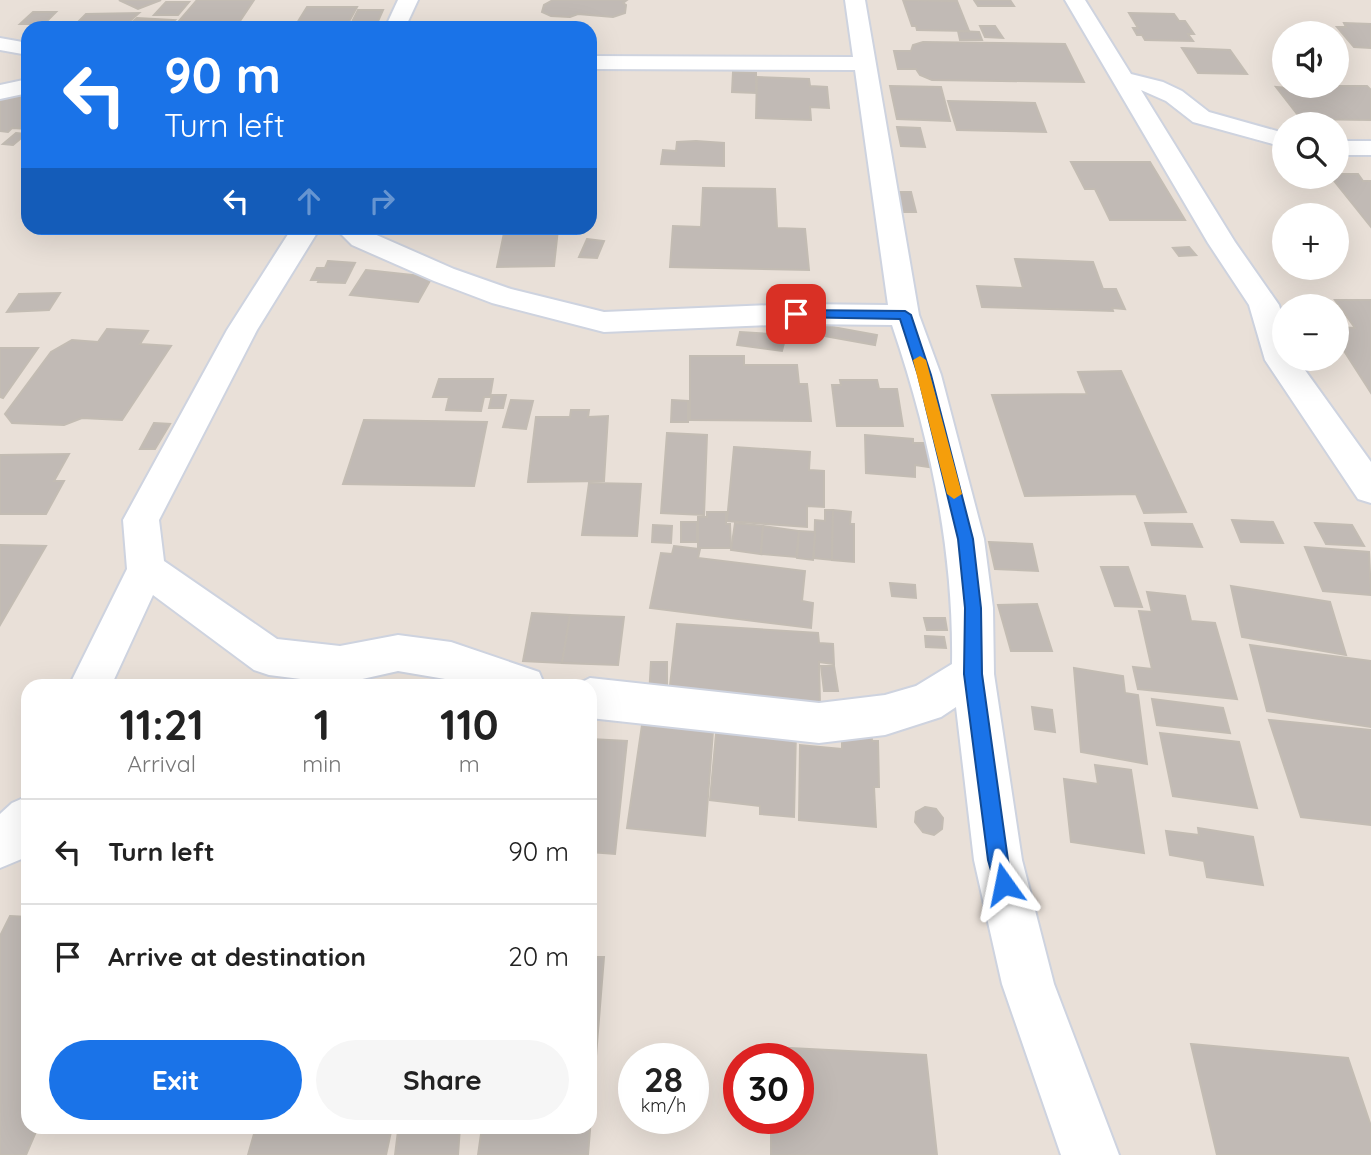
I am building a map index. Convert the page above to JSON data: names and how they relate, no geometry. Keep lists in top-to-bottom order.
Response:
{
  "page": {
    "map_buttons": ["+", "−"],
    "turn": ["90 m", "Turn left"],
    "eta": [
      "11:21",
      "Arrival",
      "1",
      "min",
      "110",
      "m"
    ],
    "list": [
      {
        "name": "Turn left",
        "value": "90 m"
      },
      {
        "name": "Arrive at destination",
        "value": "20 m"
      }
    ],
    "buttons": ["Exit", "Share"],
    "speed": "28 km/h",
    "limit": "30"
  }
}
